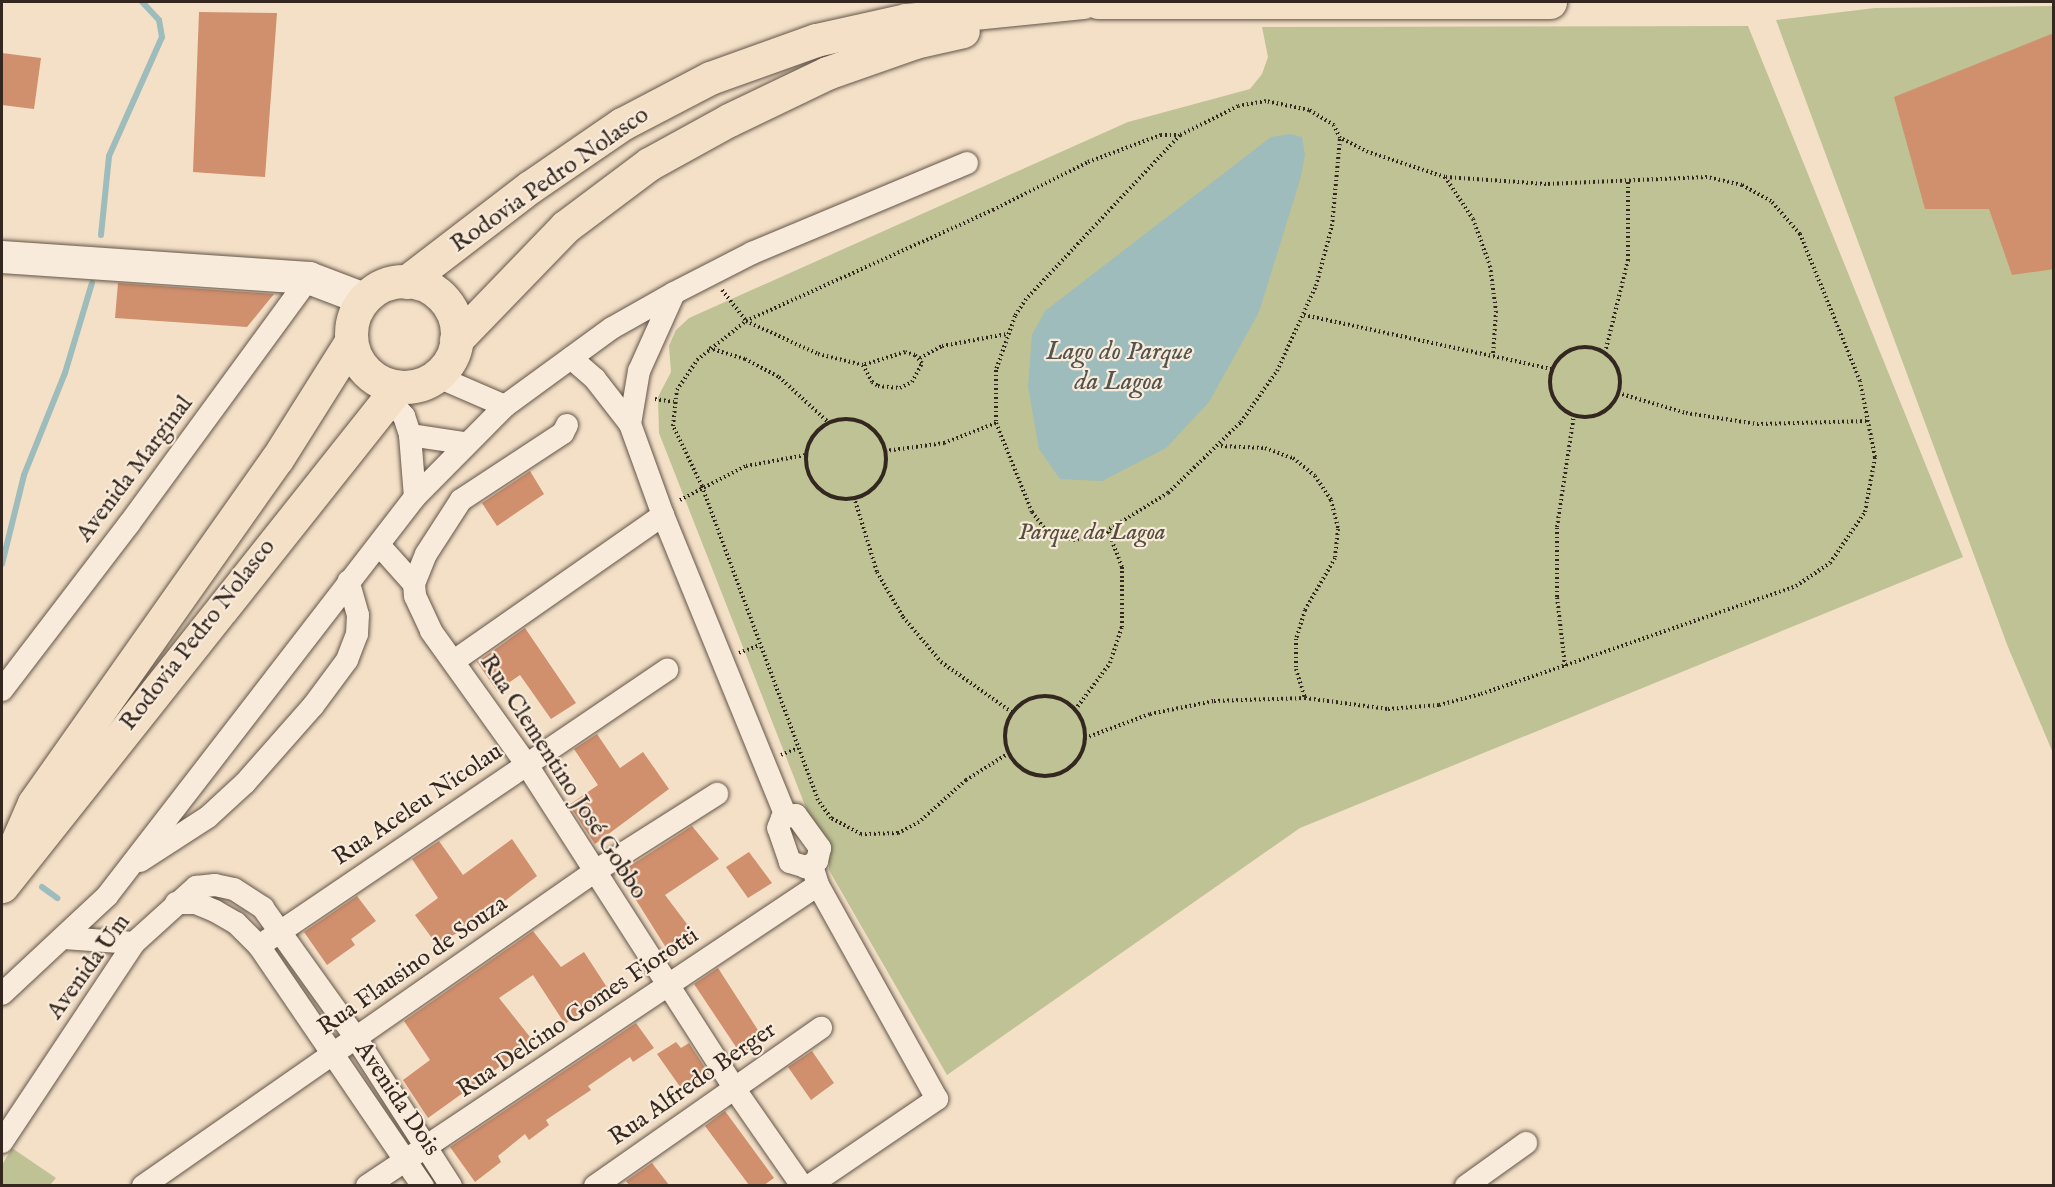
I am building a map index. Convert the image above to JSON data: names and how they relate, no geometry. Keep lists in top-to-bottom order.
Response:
{
  "streets": {
    "highway": ["Rodovia Pedro Nolasco"],
    "street": [
      "Avenida Marginal",
      "Rua Clementino José Gobbo",
      "Rua Aceleu Nicolau",
      "Rua Flausino de Souza",
      "Avenida Um",
      "Rua Delcino Gomes Fiorotti",
      "Rua Alfredo Berger",
      "Avenida Dois"
    ]
  },
  "crossings": [
    ["Rua Clementino José Gobbo", "Rua Aceleu Nicolau"],
    ["Rua Clementino José Gobbo", "Rua Flausino de Souza"],
    ["Rua Clementino José Gobbo", "Rua Delcino Gomes Fiorotti"],
    ["Rua Clementino José Gobbo", "Rua Alfredo Berger"],
    ["Rua Aceleu Nicolau", "Avenida Um"],
    ["Rua Aceleu Nicolau", "Avenida Dois"],
    ["Rua Flausino de Souza", "Avenida Dois"],
    ["Avenida Um", "Avenida Dois"],
    ["Rua Delcino Gomes Fiorotti", "Avenida Dois"]
  ],
  "water": ["Lago do Parque da Lagoa"],
  "parks": ["Parque da Lagoa"]
}
